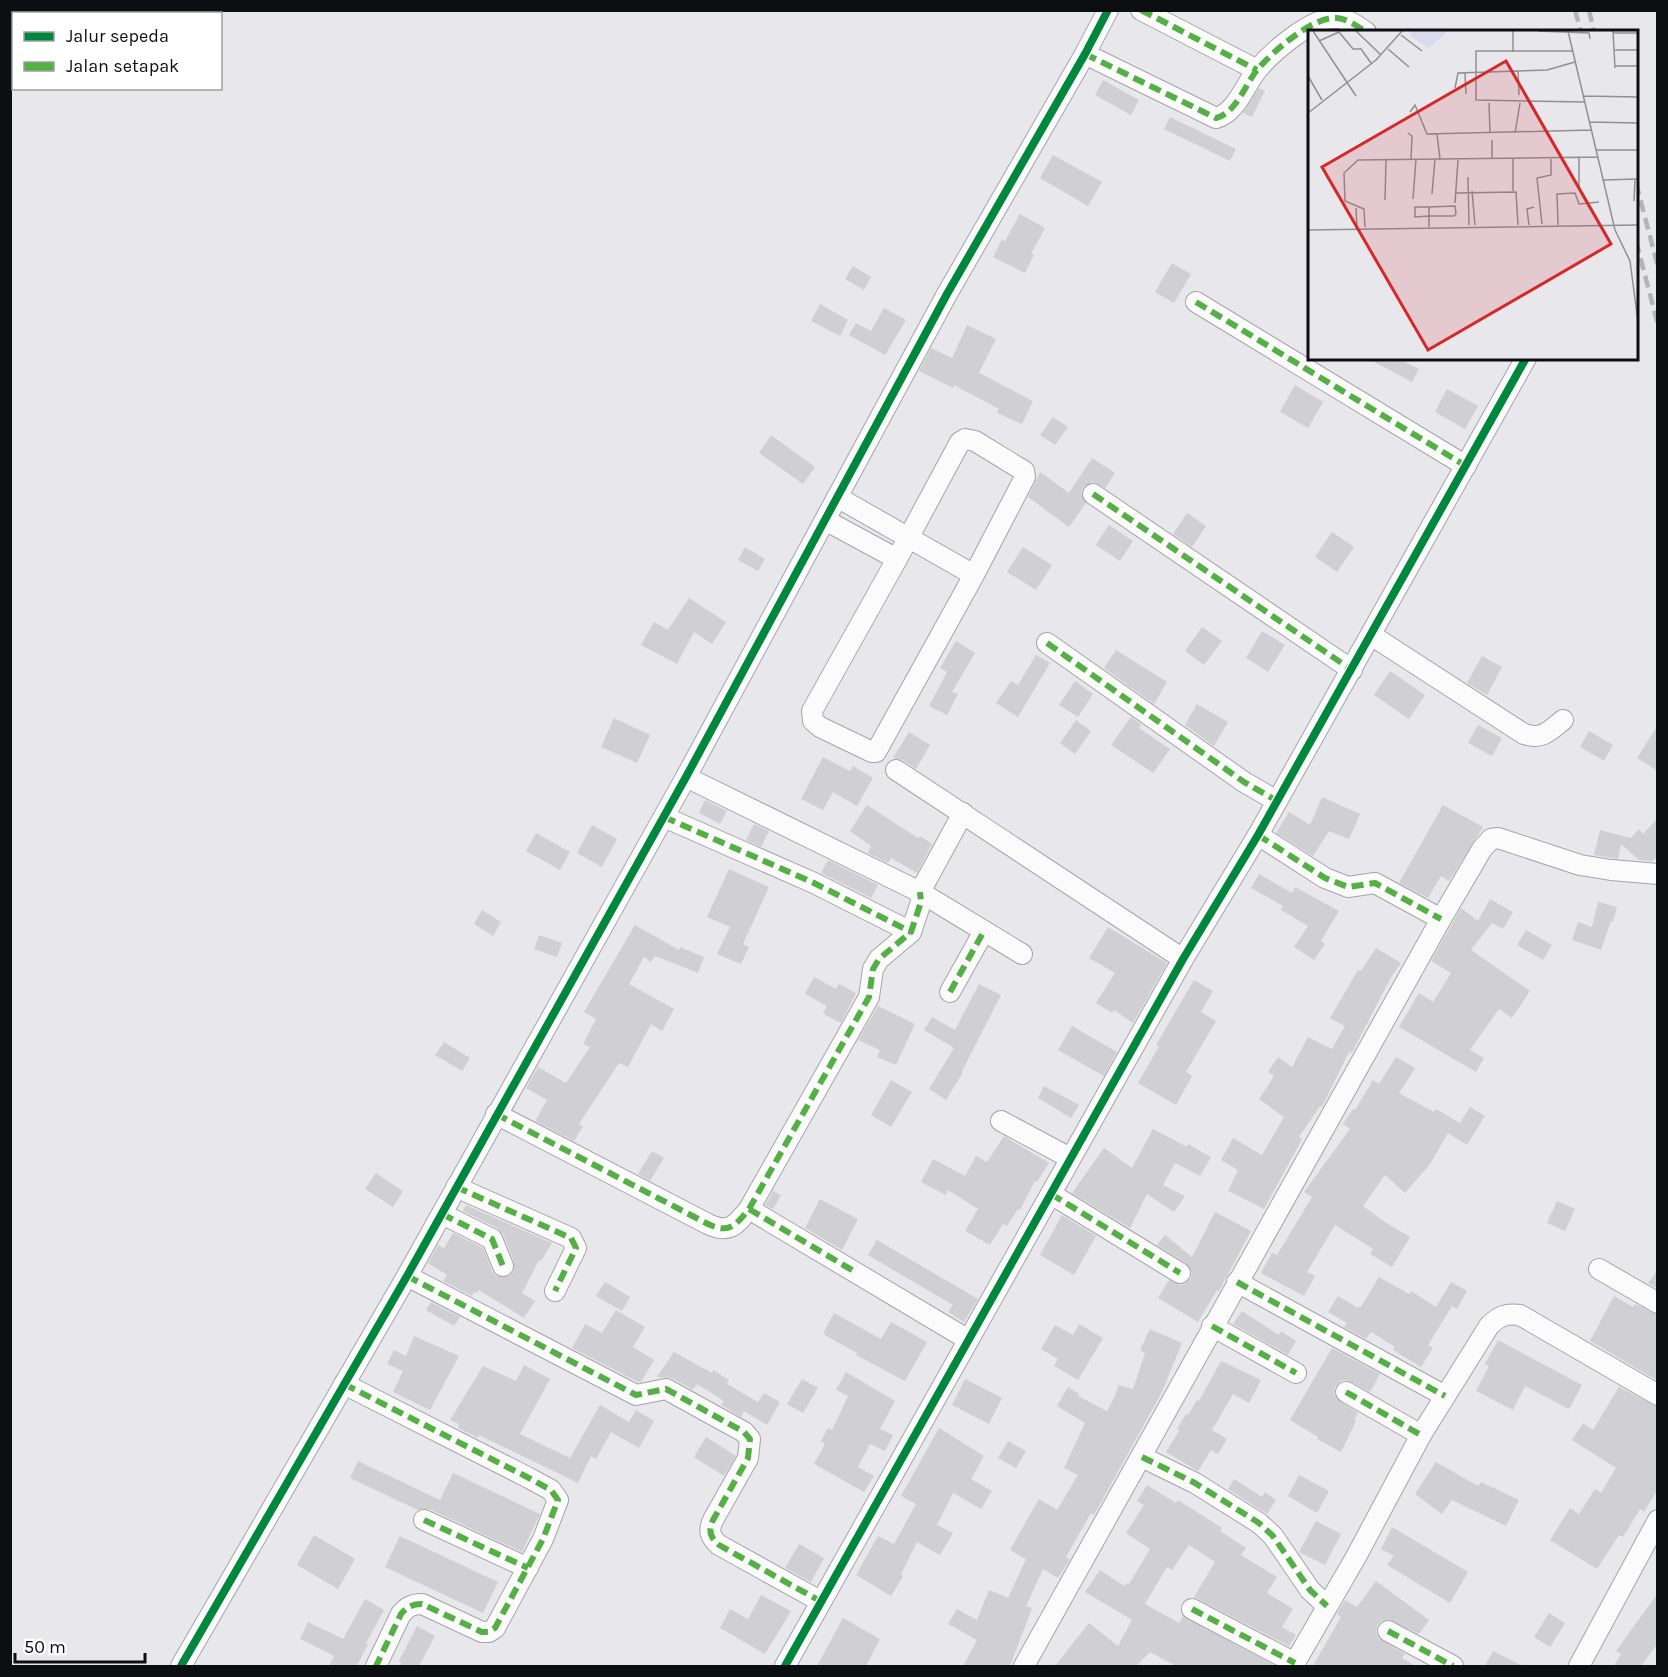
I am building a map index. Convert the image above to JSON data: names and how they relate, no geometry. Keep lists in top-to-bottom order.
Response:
{
  "legend": ["Jalur sepeda", "Jalan setapak"],
  "scale_bar": "50 m"
}
